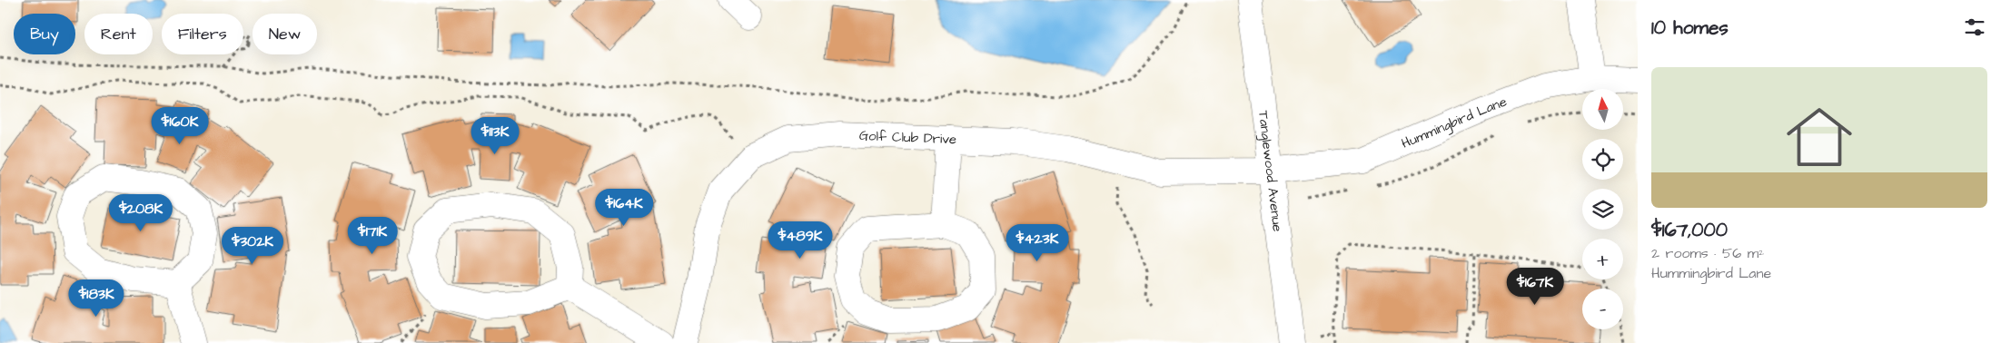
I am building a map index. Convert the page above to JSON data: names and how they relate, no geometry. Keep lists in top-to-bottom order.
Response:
{
  "streets": {
    "street": ["Hummingbird Lane", "Golf Club Drive", "Tanglewood Avenue"]
  },
  "crossings": [
    ["Hummingbird Lane", "Golf Club Drive"],
    ["Hummingbird Lane", "Tanglewood Avenue"],
    ["Golf Club Drive", "Tanglewood Avenue"]
  ],
  "north": "top",
  "page": {
    "heading": "10 homes",
    "chip": [
      "Buy",
      "Rent",
      "Filters",
      "New"
    ],
    "list": [
      {
        "name": "$167,000",
        "note": "2 rooms · 56 m² · Hummingbird Lane"
      }
    ],
    "map_buttons": ["+", "−"],
    "price": [
      "$160K",
      "$113K",
      "$164K",
      "$208K",
      "$171K",
      "$489K",
      "$423K",
      "$302K",
      "$167K",
      "$183K"
    ]
  }
}
